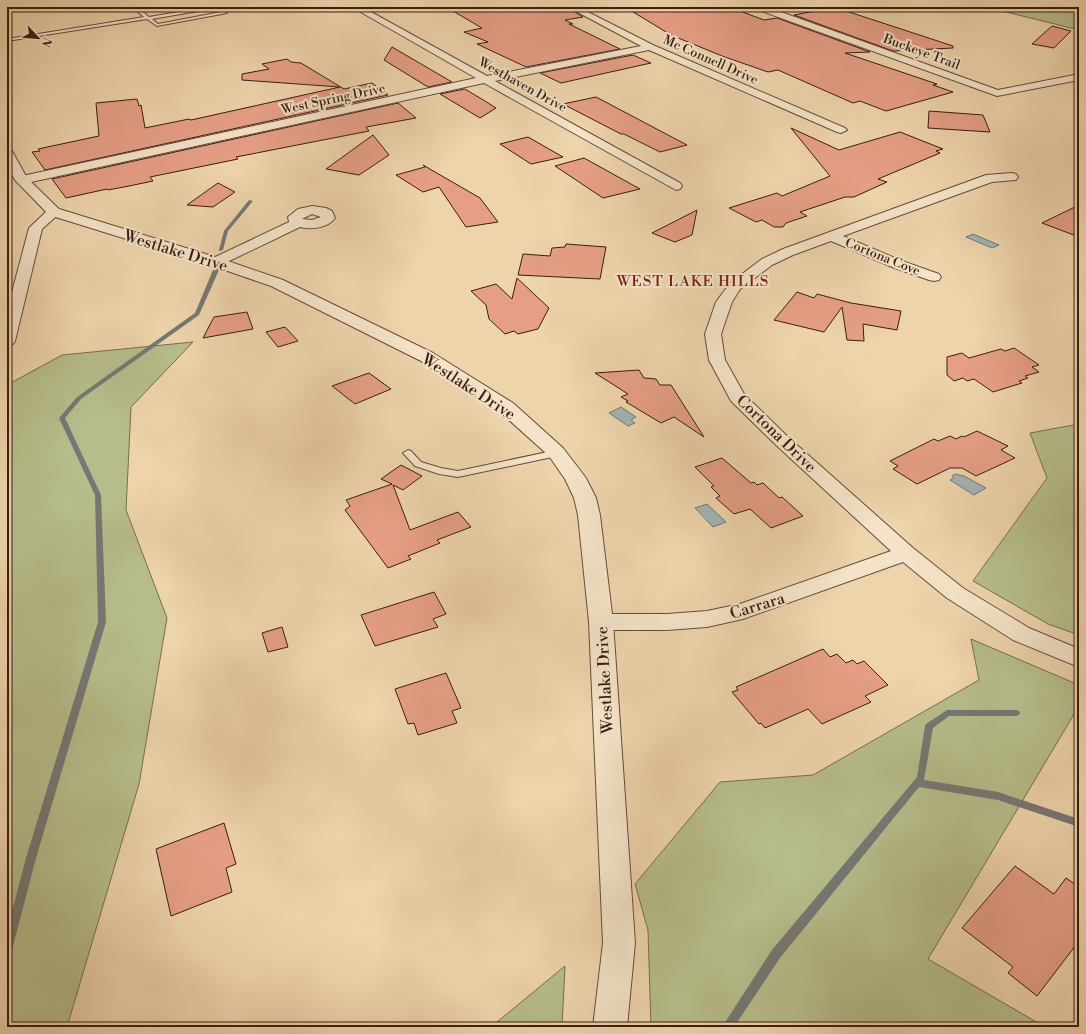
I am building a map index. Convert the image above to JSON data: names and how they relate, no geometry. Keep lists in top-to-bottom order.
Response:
{
  "streets": {
    "street": [
      "Buckeye Trail",
      "Mc Connell Drive",
      "Westhaven Drive",
      "West Spring Drive",
      "Westlake Drive",
      "Cortona Cove",
      "Cortona Drive",
      "Carrara"
    ]
  },
  "crossings": [
    ["Mc Connell Drive", "West Spring Drive"],
    ["Westhaven Drive", "West Spring Drive"],
    ["West Spring Drive", "Westlake Drive"],
    ["Westlake Drive", "Carrara"],
    ["Cortona Cove", "Cortona Drive"],
    ["Cortona Drive", "Carrara"]
  ],
  "districts": ["WEST LAKE HILLS"],
  "north": "bottom right"
}
